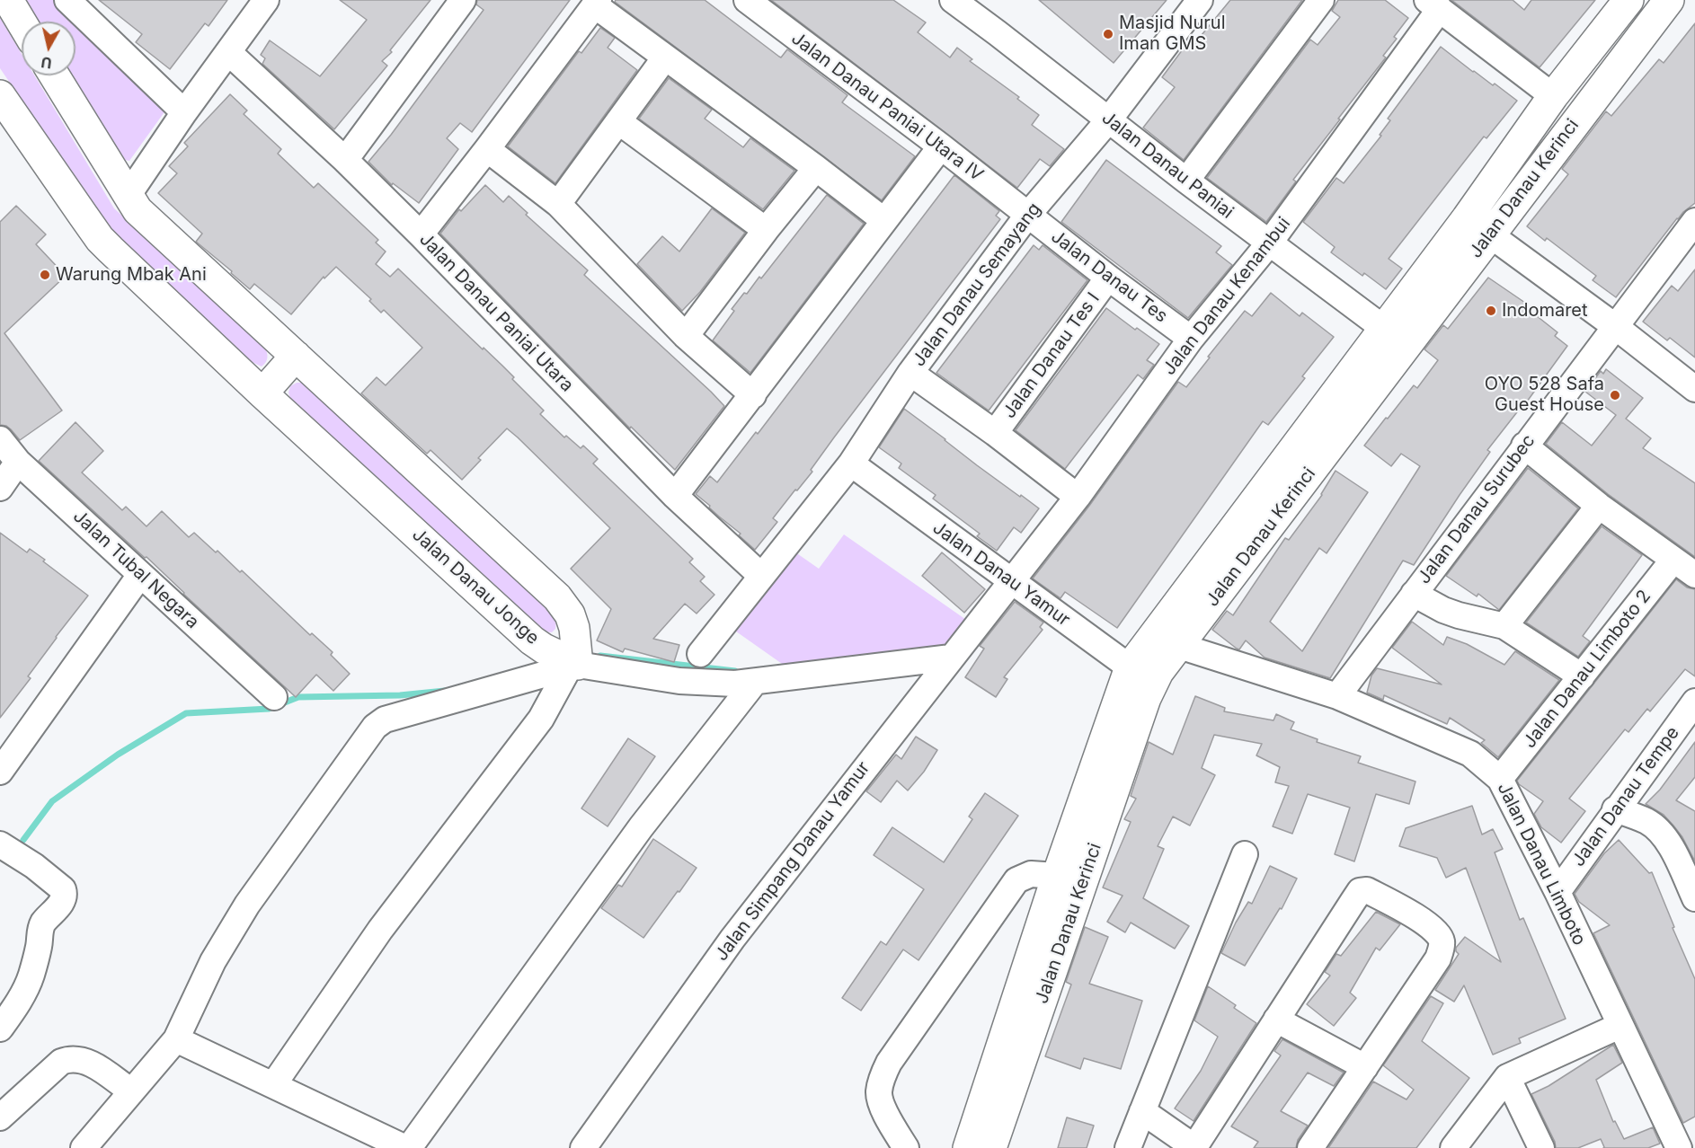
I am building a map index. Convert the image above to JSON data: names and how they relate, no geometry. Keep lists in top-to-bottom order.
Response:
{
  "streets": {
    "street": [
      "Jalan Danau Paniai Utara IV",
      "Jalan Danau Paniai",
      "Jalan Danau Kerinci",
      "Jalan Danau Tes",
      "Jalan Danau Semayang",
      "Jalan Danau Kenambui",
      "Jalan Danau Paniai Utara",
      "Jalan Danau Tes I",
      "Jalan Danau Surubec",
      "Jalan Tubal Negara",
      "Jalan Danau Yamur",
      "Jalan Danau Jonge",
      "Jalan Danau Limboto 2",
      "Jalan Danau Tempe",
      "Jalan Simpang Danau Yamur",
      "Jalan Danau Limboto"
    ]
  },
  "crossings": [
    ["Jalan Danau Paniai Utara IV", "Jalan Danau Tes"],
    ["Jalan Danau Paniai Utara IV", "Jalan Danau Semayang"],
    ["Jalan Danau Paniai", "Jalan Danau Kerinci"],
    ["Jalan Danau Paniai", "Jalan Danau Semayang"],
    ["Jalan Danau Paniai", "Jalan Danau Kenambui"],
    ["Jalan Danau Kerinci", "Jalan Danau Yamur"],
    ["Jalan Danau Kerinci", "Jalan Danau Limboto"],
    ["Jalan Danau Tes", "Jalan Danau Semayang"],
    ["Jalan Danau Tes", "Jalan Danau Kenambui"],
    ["Jalan Danau Tes", "Jalan Danau Tes I"],
    ["Jalan Danau Semayang", "Jalan Danau Paniai Utara"],
    ["Jalan Danau Semayang", "Jalan Danau Yamur"],
    ["Jalan Danau Kenambui", "Jalan Danau Yamur"],
    ["Jalan Danau Kenambui", "Jalan Simpang Danau Yamur"],
    ["Jalan Danau Surubec", "Jalan Danau Limboto"],
    ["Jalan Danau Yamur", "Jalan Simpang Danau Yamur"],
    ["Jalan Danau Limboto 2", "Jalan Danau Limboto"],
    ["Jalan Danau Tempe", "Jalan Danau Limboto"]
  ],
  "places": [
    "Masjid Nurul Iman GMS",
    "Warung Mbak Ani",
    "Indomaret",
    "OYO 528 Safa Guest House"
  ],
  "north": "bottom"
}
